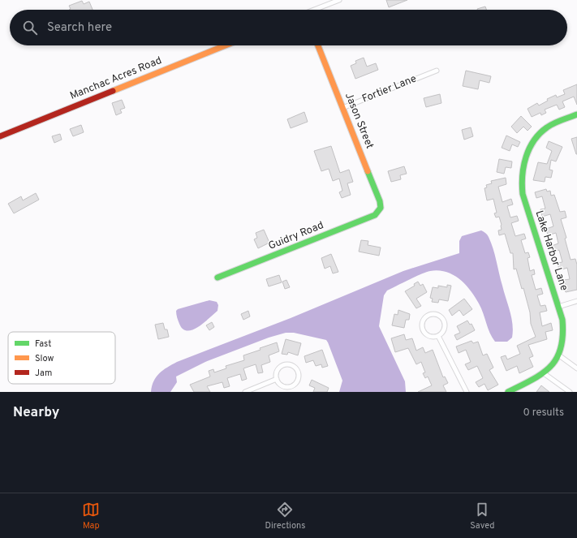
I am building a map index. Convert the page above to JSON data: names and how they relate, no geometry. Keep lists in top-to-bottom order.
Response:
{
  "streets": {
    "street": [
      "Manchac Acres Road",
      "Fortier Lane",
      "Jason Street",
      "Guidry Road",
      "Lake Harbor Lane"
    ]
  },
  "crossings": [
    ["Fortier Lane", "Jason Street"],
    ["Jason Street", "Guidry Road"]
  ],
  "legend": ["Fast", "Slow", "Jam"],
  "page": {
    "search": "Search here",
    "heading": ["Nearby", "0 results"],
    "nav": ["Map", "Directions", "Saved"]
  }
}
